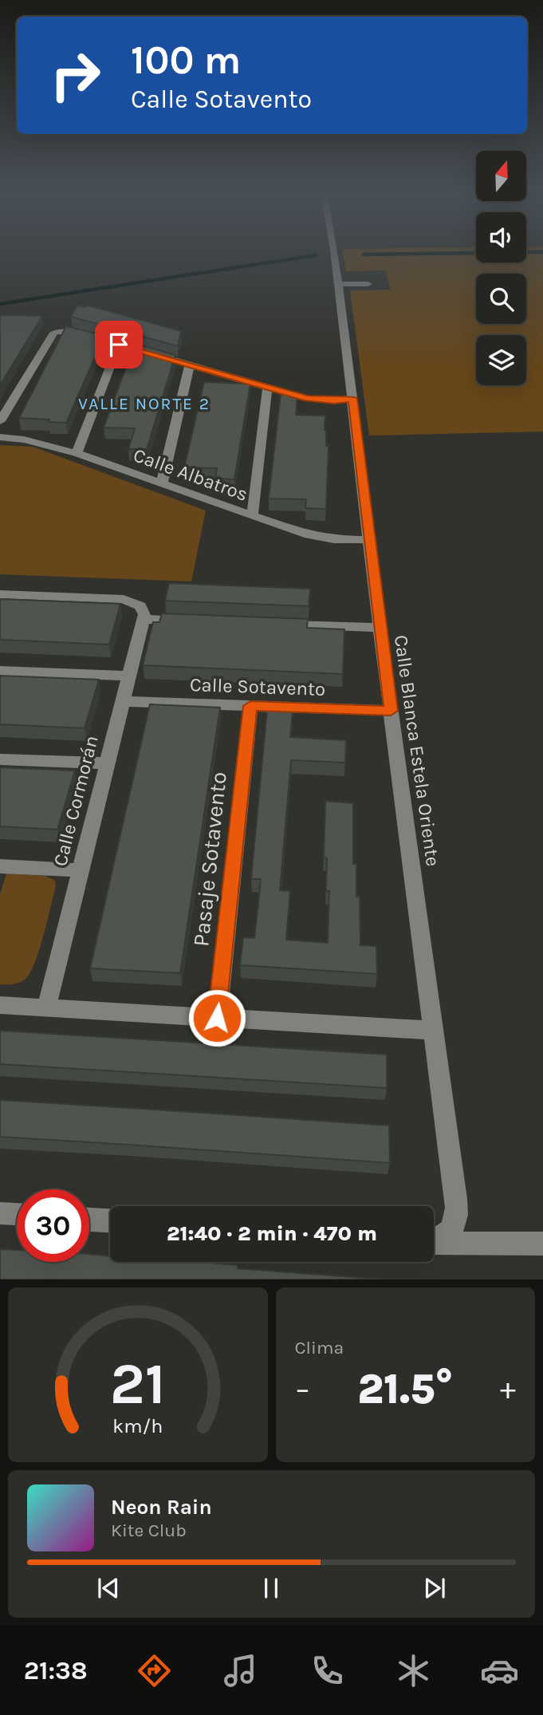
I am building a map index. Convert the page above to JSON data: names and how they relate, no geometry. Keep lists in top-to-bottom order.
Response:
{
  "streets": {
    "street": [
      "Calle Albatros",
      "Calle Sotavento",
      "Calle Blanca Estela Oriente",
      "Calle Cormorán",
      "Pasaje Sotavento"
    ]
  },
  "crossings": [
    ["Calle Albatros", "Calle Blanca Estela Oriente"],
    ["Calle Sotavento", "Calle Blanca Estela Oriente"],
    ["Calle Sotavento", "Calle Cormorán"],
    ["Calle Sotavento", "Pasaje Sotavento"]
  ],
  "districts": ["VALLE NORTE 2"],
  "north": "top",
  "page": {
    "turn": ["100 m", "Calle Sotavento"],
    "limit": "30",
    "trip": "21:40 · 2 min · 470 m",
    "tile": "Clima",
    "heat": ["−", "21.5°", "+"],
    "song": ["Neon Rain", "Kite Club"],
    "tabs": "21:38",
    "gauge": ["21", "km/h"]
  }
}
